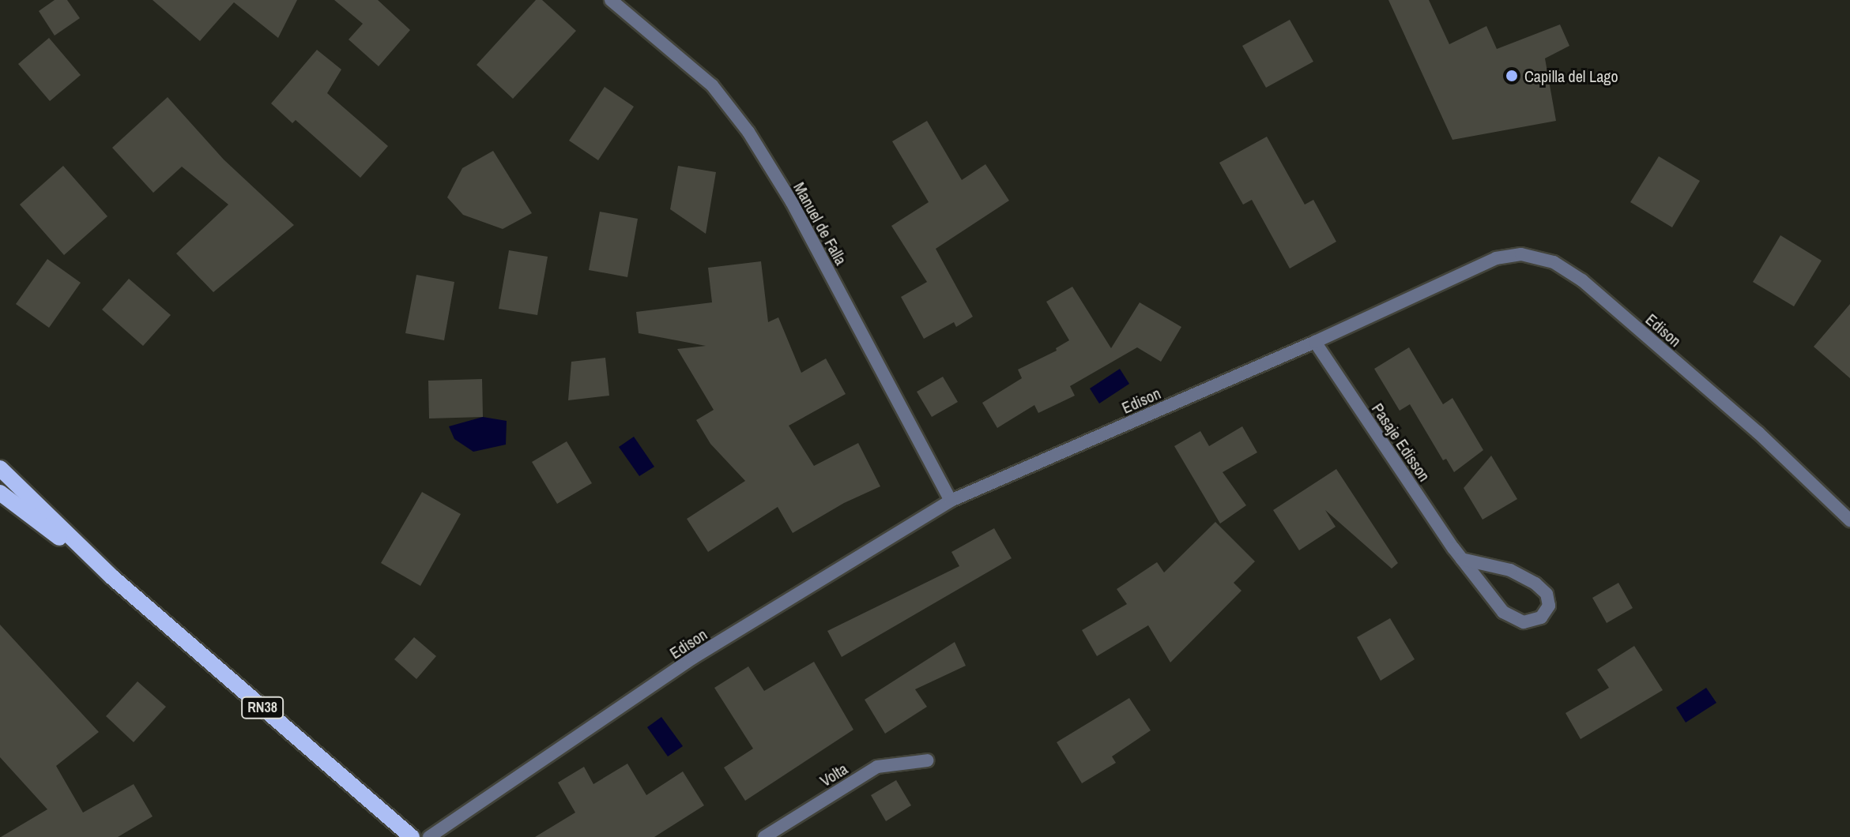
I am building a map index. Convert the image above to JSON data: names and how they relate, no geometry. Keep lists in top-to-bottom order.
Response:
{
  "streets": {
    "main road": ["RN38"],
    "street": [
      "Manuel de Falla",
      "Edison",
      "Pasaje Edisson",
      "Volta"
    ]
  },
  "crossings": [
    ["Manuel de Falla", "Edison"],
    ["Edison", "Pasaje Edisson"]
  ],
  "places": ["Capilla del Lago"]
}
